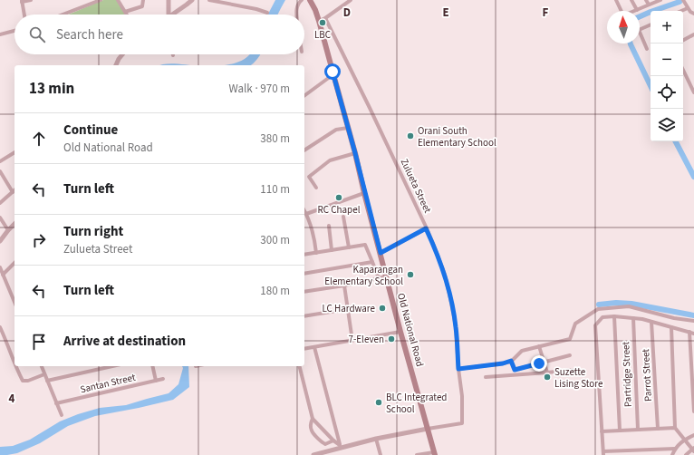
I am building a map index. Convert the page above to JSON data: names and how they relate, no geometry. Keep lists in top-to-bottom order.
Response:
{
  "streets": {
    "main road": ["Old National Road"],
    "street": [
      "Zulueta Street",
      "Partridge Street",
      "Parrot Street",
      "Santan Street"
    ]
  },
  "crossings": [
    ["Zulueta Street", "Old National Road"]
  ],
  "places": [
    "LBC",
    "Orani South Elementary School",
    "RC Chapel",
    "Kaparangan Elementary School",
    "LC Hardware",
    "7-Eleven",
    "Suzette Lising Store",
    "BLC Integrated School"
  ],
  "north": "top",
  "page": {
    "map_buttons": ["+", "−"],
    "search": "Search here",
    "heading": ["13 min", "Walk · 970 m"],
    "list": [
      ["Continue", "Old National Road", "380 m"],
      ["Turn left", "110 m"],
      ["Turn right", "Zulueta Street", "300 m"],
      ["Turn left", "180 m"],
      "Arrive at destination"
    ]
  },
  "grid": {
    "columns": ["D", "E", "F"],
    "rows": ["4"]
  }
}
